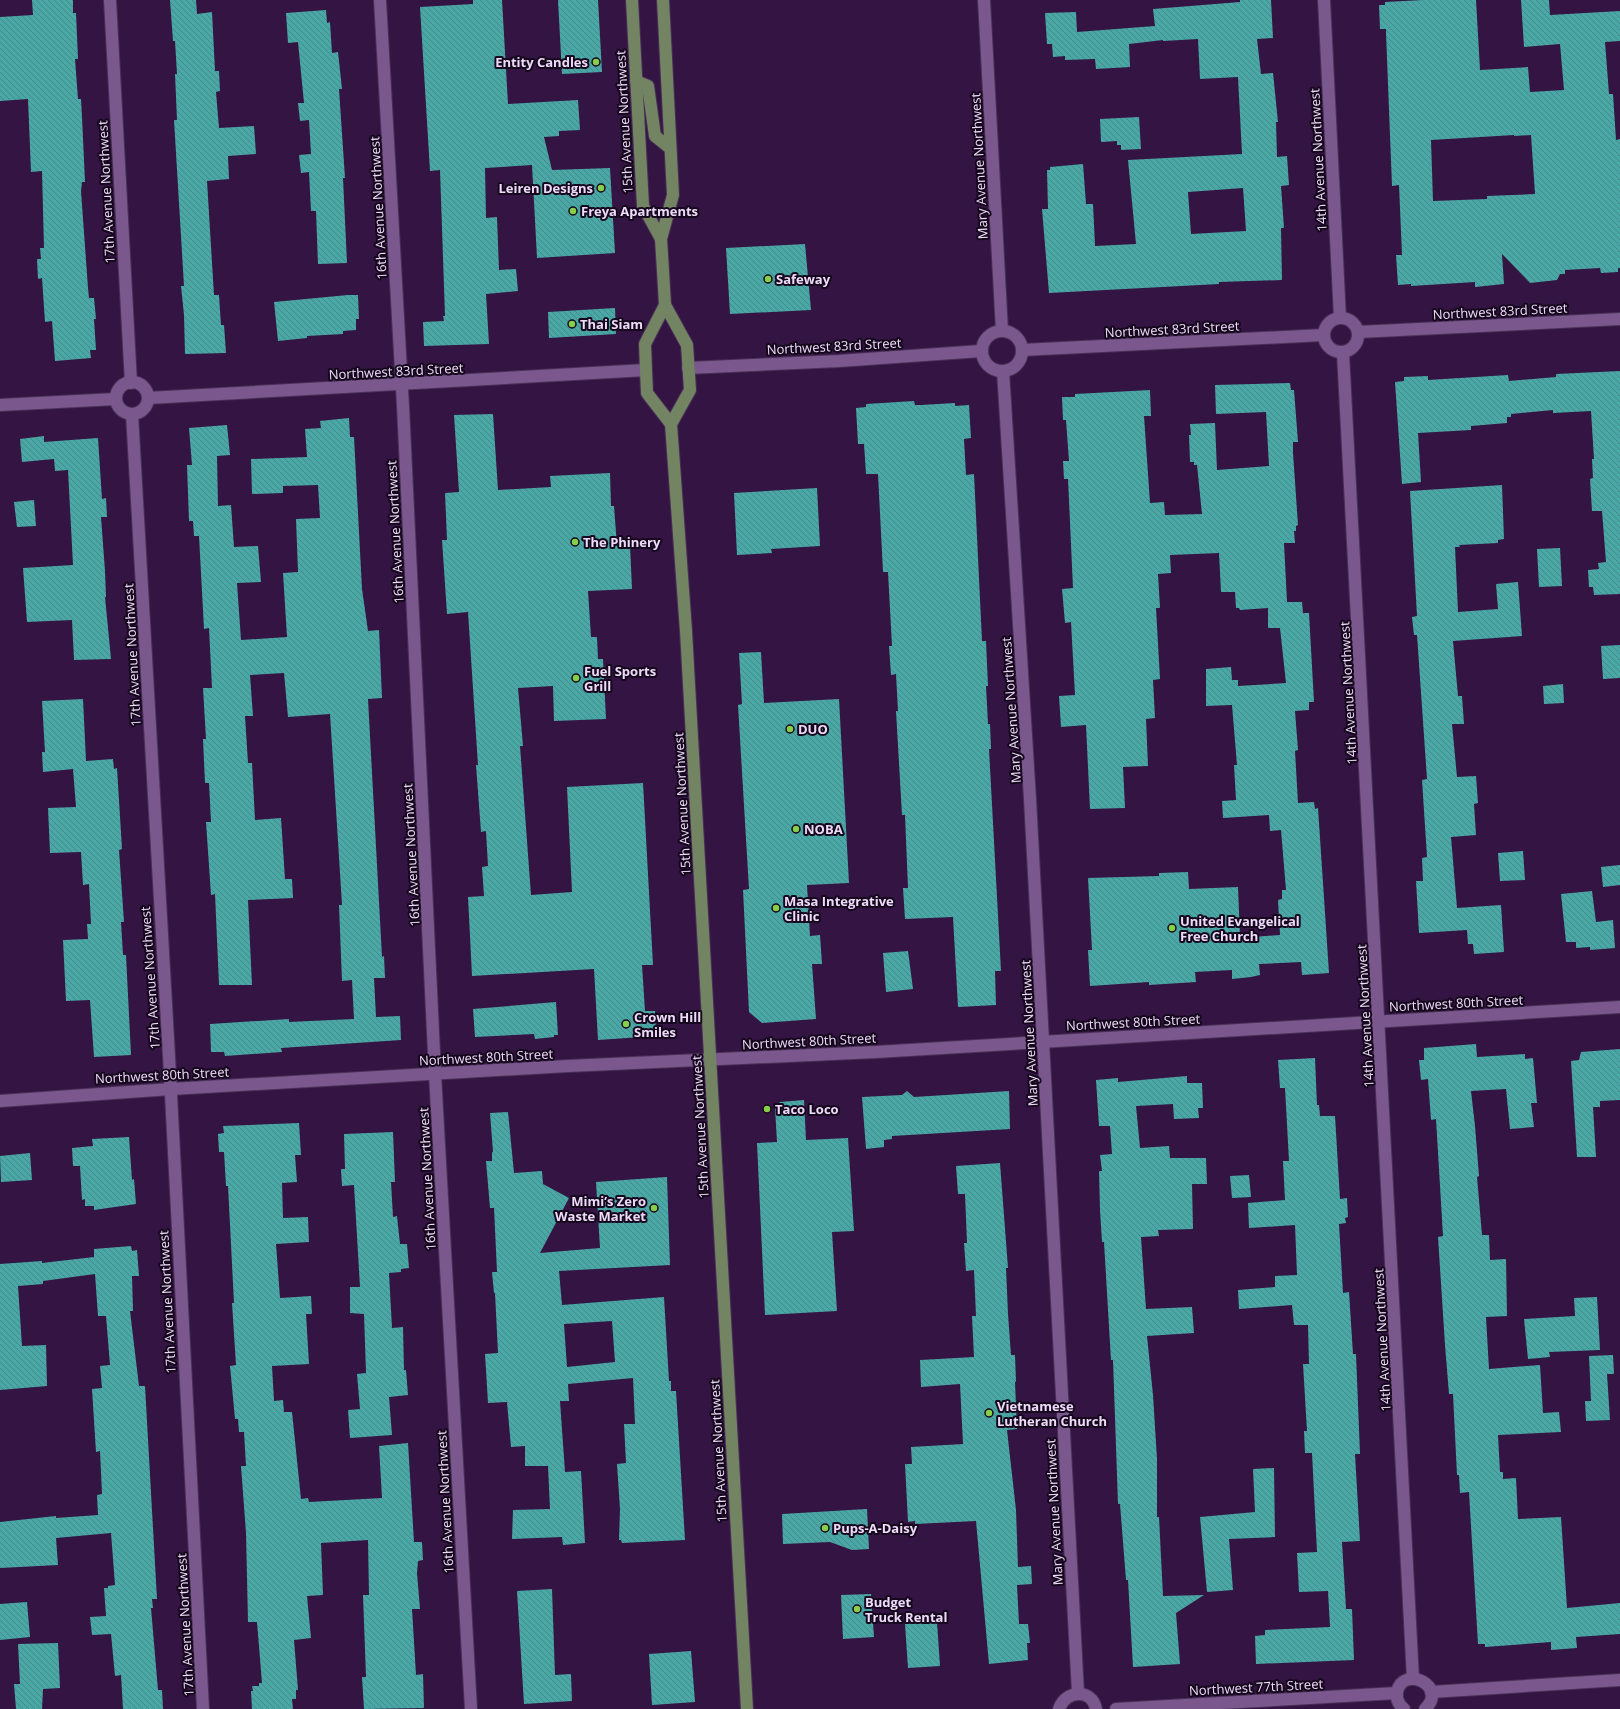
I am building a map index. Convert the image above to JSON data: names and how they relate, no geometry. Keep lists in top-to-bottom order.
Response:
{
  "streets": {
    "main road": ["15th Avenue Northwest"],
    "street": [
      "14th Avenue Northwest",
      "Mary Avenue Northwest",
      "17th Avenue Northwest",
      "16th Avenue Northwest",
      "Northwest 83rd Street",
      "Northwest 80th Street",
      "Northwest 77th Street"
    ]
  },
  "crossings": [
    ["15th Avenue Northwest", "Northwest 83rd Street"],
    ["15th Avenue Northwest", "Northwest 80th Street"],
    ["14th Avenue Northwest", "Northwest 83rd Street"],
    ["14th Avenue Northwest", "Northwest 80th Street"],
    ["Mary Avenue Northwest", "Northwest 83rd Street"],
    ["Mary Avenue Northwest", "Northwest 80th Street"],
    ["17th Avenue Northwest", "Northwest 83rd Street"],
    ["17th Avenue Northwest", "Northwest 80th Street"],
    ["16th Avenue Northwest", "Northwest 83rd Street"],
    ["16th Avenue Northwest", "Northwest 80th Street"]
  ],
  "places": [
    "Entity Candles",
    "Leiren Designs",
    "Freya Apartments",
    "Safeway",
    "Thai Siam",
    "The Phinery",
    "Fuel Sports Grill",
    "DUO",
    "NOBA",
    "Masa Integrative Clinic",
    "United Evangelical Free Church",
    "Crown Hill Smiles",
    "Taco Loco",
    "Mimi’s Zero Waste Market",
    "Vietnamese Lutheran Church",
    "Pups-A-Daisy",
    "Budget Truck Rental"
  ]
}
